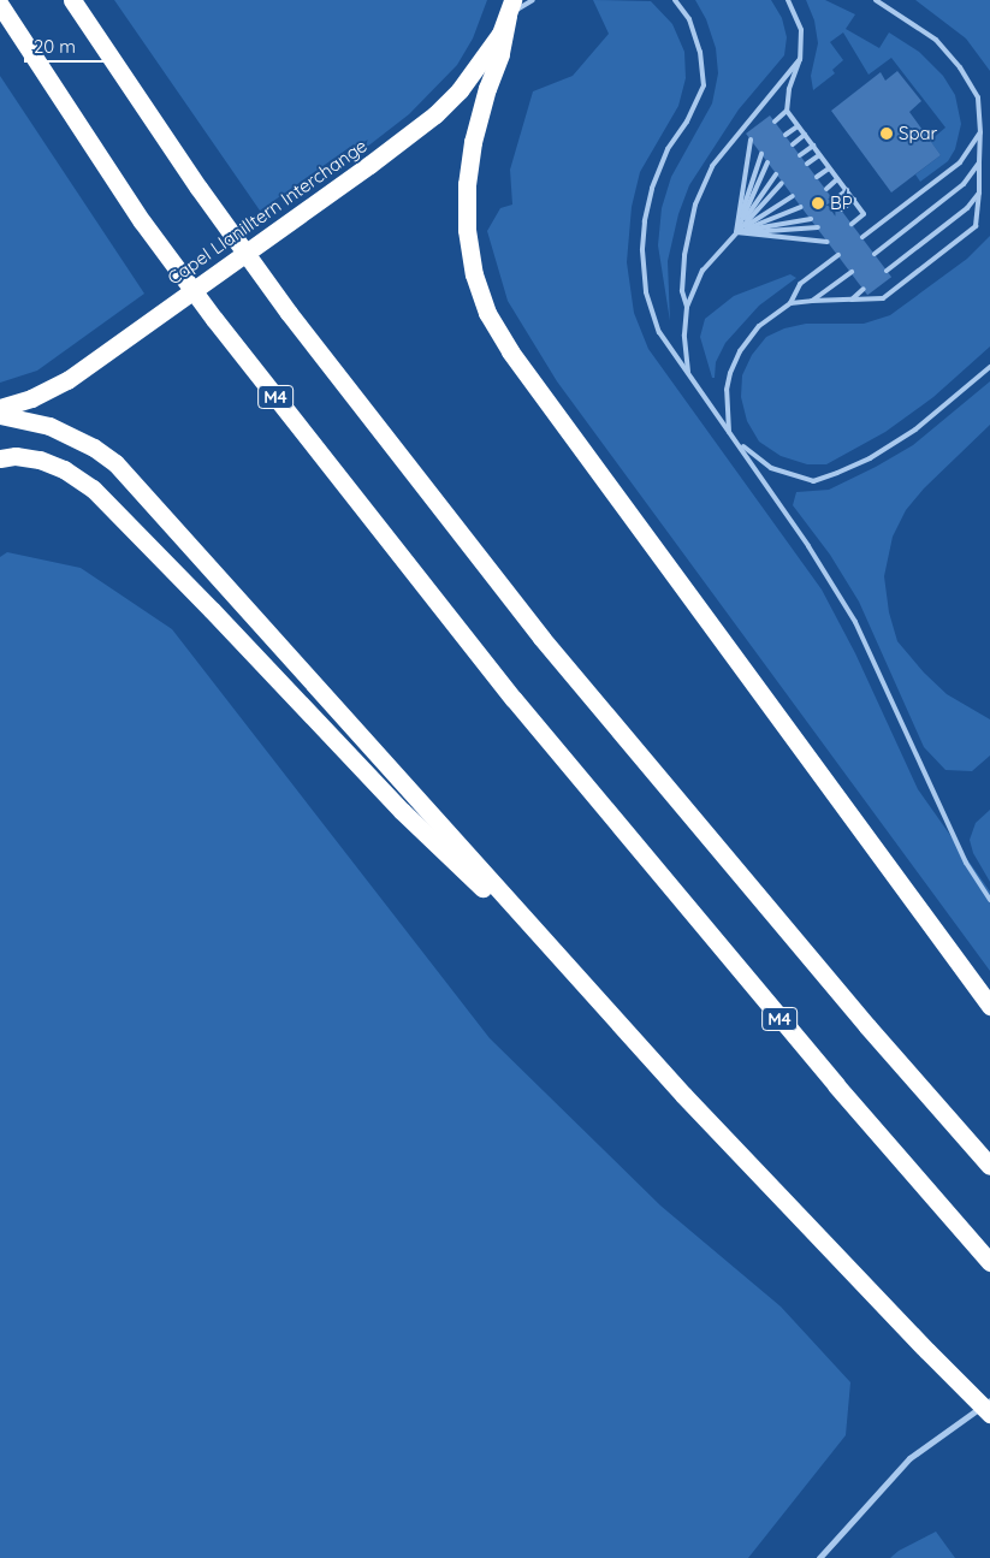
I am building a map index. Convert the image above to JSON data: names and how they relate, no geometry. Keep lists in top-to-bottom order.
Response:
{
  "streets": {
    "highway": ["Capel Llanilltern Interchange", "M4"]
  },
  "places": ["Spar", "BP"],
  "scale_bar": "20 m"
}
